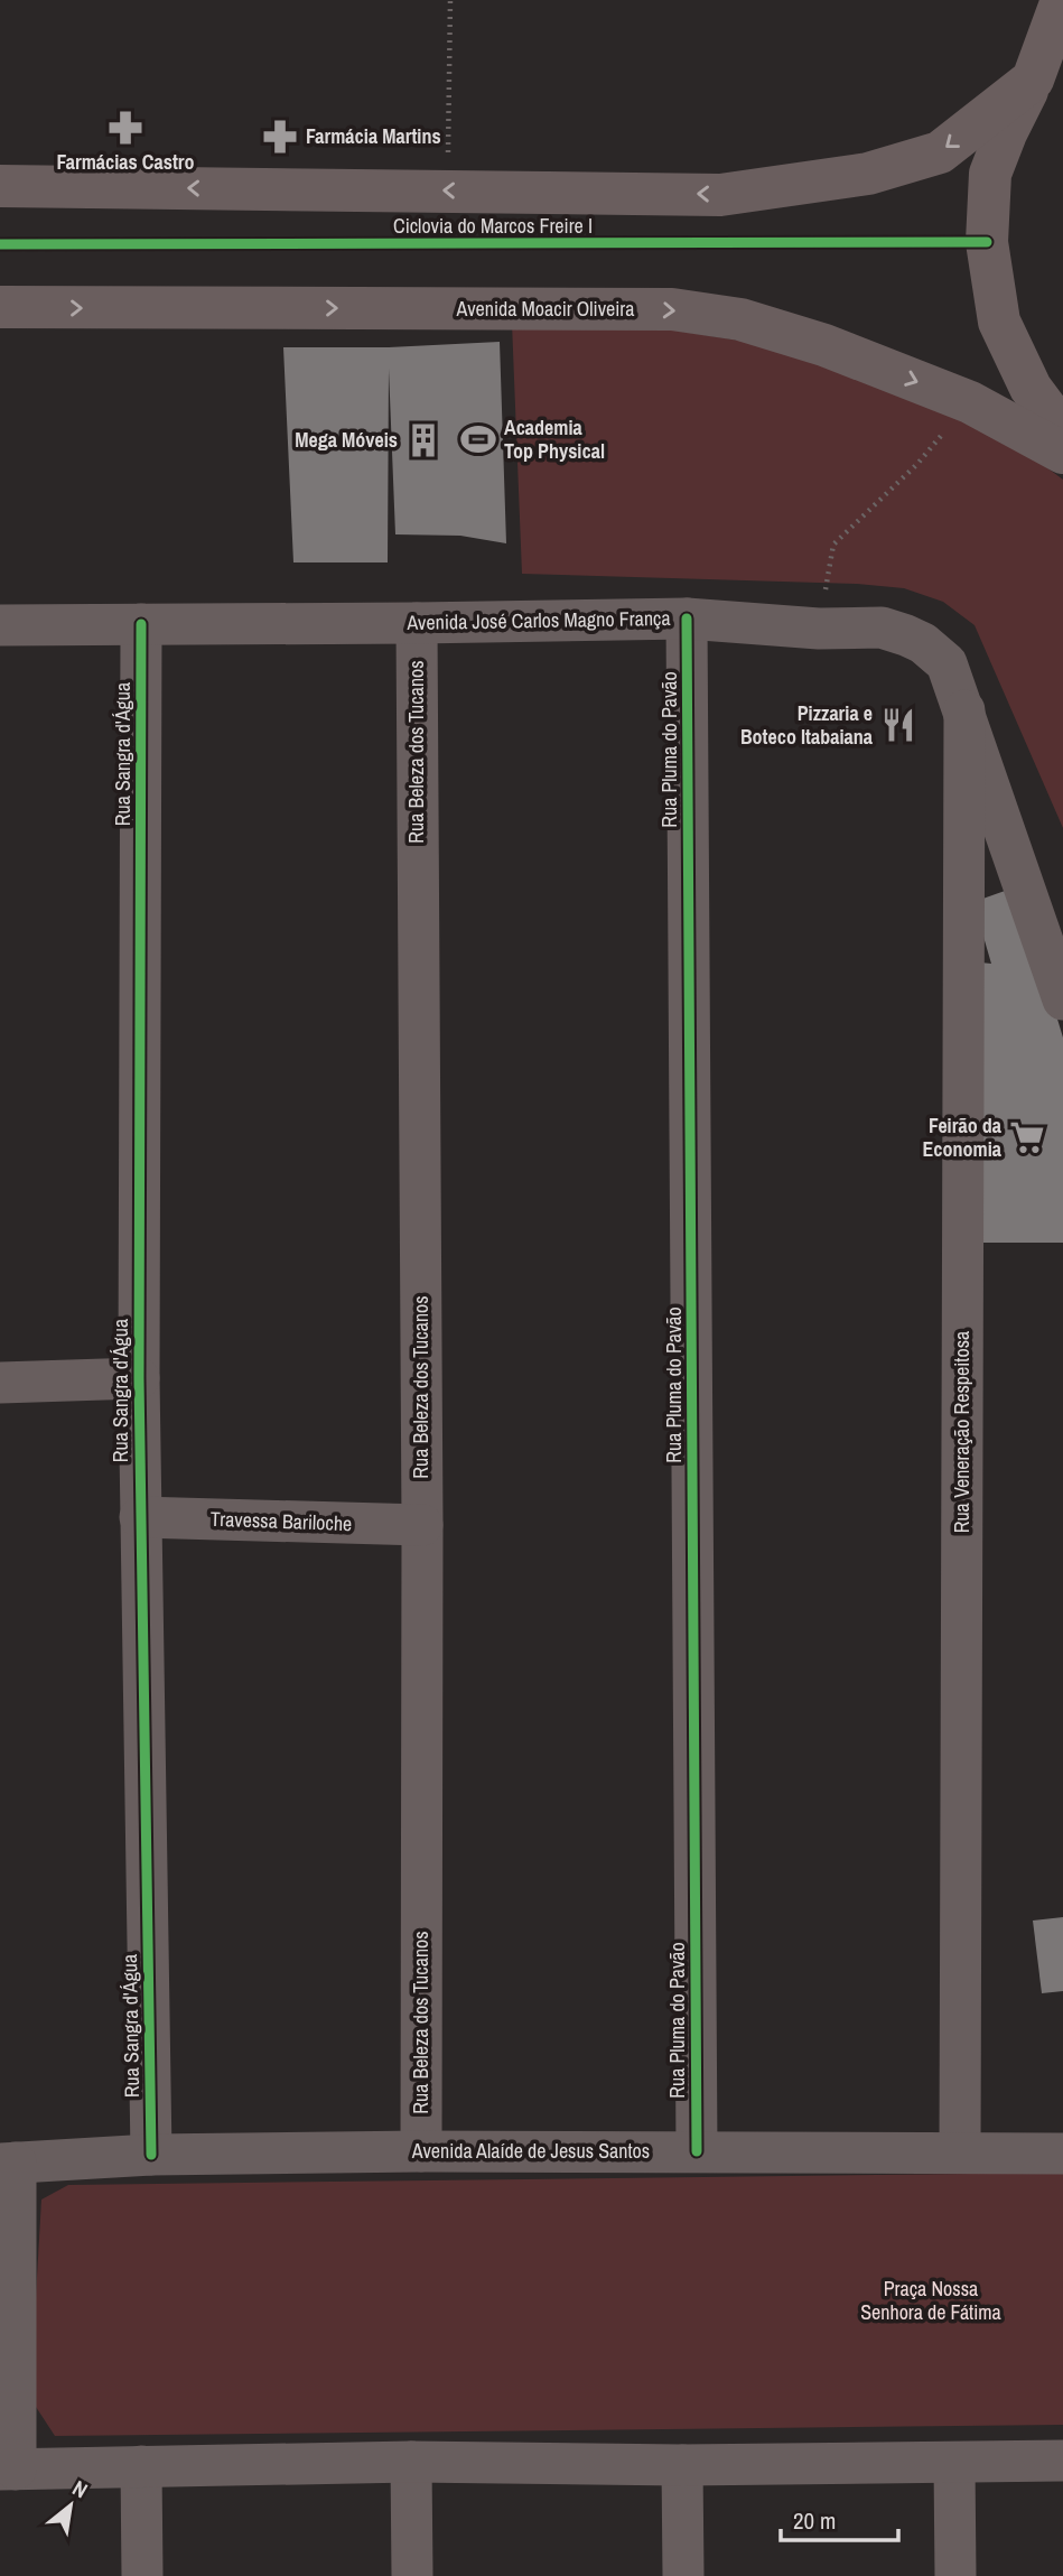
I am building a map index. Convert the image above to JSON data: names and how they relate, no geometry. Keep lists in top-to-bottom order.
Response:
{
  "streets": {
    "main road": ["Avenida Moacir Oliveira"],
    "street": [
      "Avenida José Carlos Magno França",
      "Rua Pluma do Pavão",
      "Rua Beleza dos Tucanos",
      "Rua Sangra d'Água",
      "Rua Veneração Respeitosa",
      "Travessa Bariloche",
      "Avenida Alaíde de Jesus Santos"
    ],
    "cycle path": ["Ciclovia do Marcos Freire I"]
  },
  "crossings": [
    ["Avenida José Carlos Magno França", "Rua Pluma do Pavão"],
    ["Avenida José Carlos Magno França", "Rua Beleza dos Tucanos"],
    ["Avenida José Carlos Magno França", "Rua Sangra d'Água"],
    ["Avenida José Carlos Magno França", "Rua Veneração Respeitosa"],
    ["Rua Pluma do Pavão", "Avenida Alaíde de Jesus Santos"],
    ["Rua Beleza dos Tucanos", "Travessa Bariloche"],
    ["Rua Beleza dos Tucanos", "Avenida Alaíde de Jesus Santos"],
    ["Rua Sangra d'Água", "Travessa Bariloche"],
    ["Rua Sangra d'Água", "Avenida Alaíde de Jesus Santos"],
    ["Rua Veneração Respeitosa", "Avenida Alaíde de Jesus Santos"]
  ],
  "parks": ["Praça Nossa Senhora de Fátima"],
  "places": {
    "pharmacy": ["Farmácias Castro", "Farmácia Martins"],
    "sports": ["Academia Top Physical"],
    "building": ["Mega Móveis"],
    "restaurant": ["Pizzaria e Boteco Itabaiana"],
    "supermarket": ["Feirão da Economia"]
  },
  "scale_bar": "20 m",
  "north": "top right"
}
